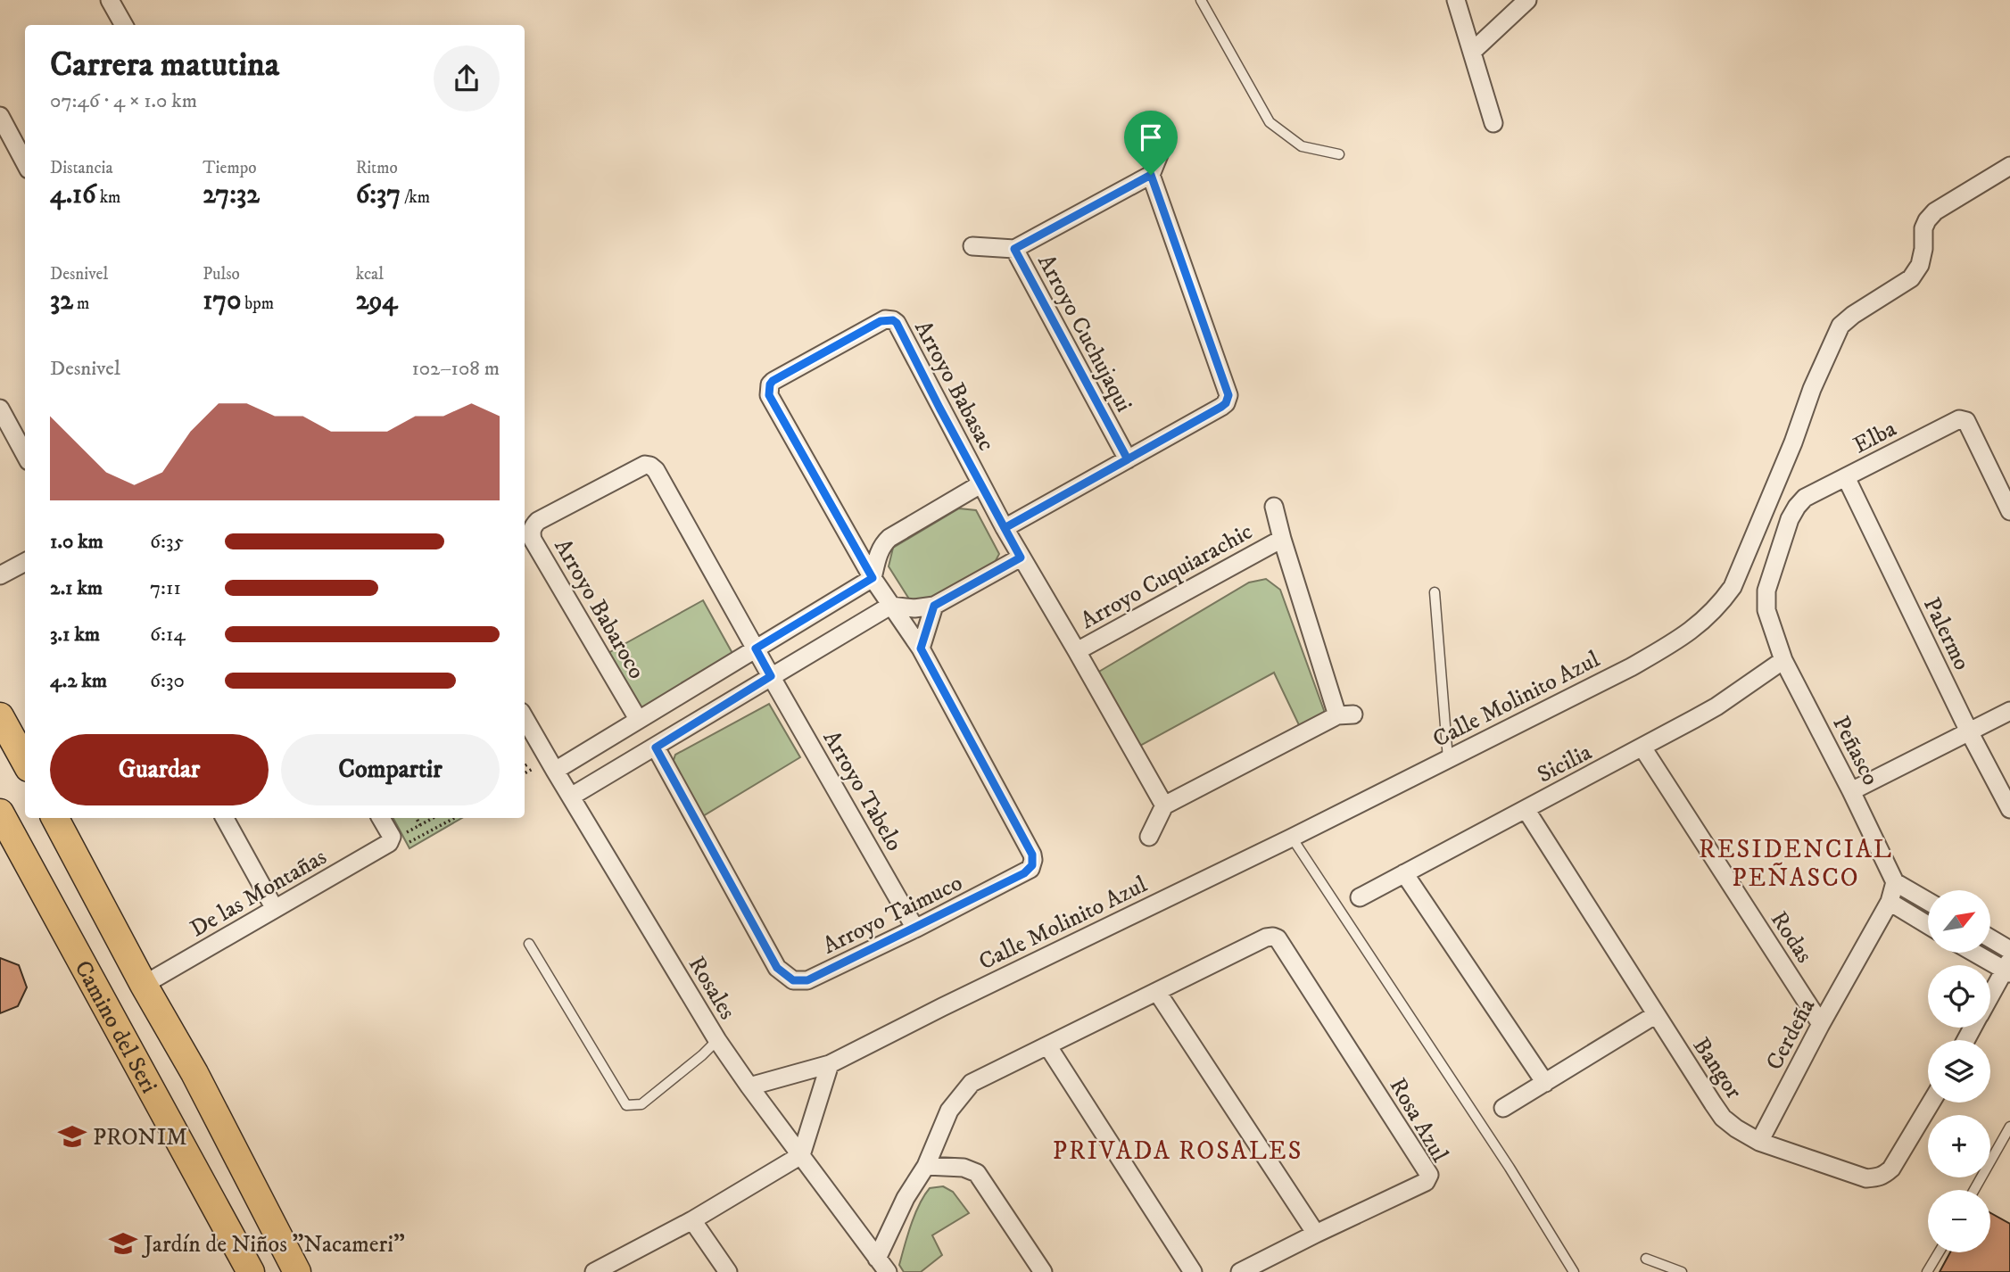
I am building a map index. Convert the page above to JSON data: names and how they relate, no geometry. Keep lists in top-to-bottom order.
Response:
{
  "streets": {
    "main road": ["Camino del Seri"],
    "street": [
      "Arroyo Cuchujaqui",
      "Arroyo Babasac",
      "Elba",
      "Arroyo Cuquiarachic",
      "Arroyo Babaroco",
      "Palermo",
      "Calle Molinito Azul",
      "Peñasco",
      "Sicilia",
      "Arroyo Tabelo",
      "De las Montañas",
      "Arroyo Taimuco",
      "Rodas",
      "Rosales",
      "Cerdeña",
      "Bangor",
      "Rosa Azul"
    ]
  },
  "crossings": [
    ["Arroyo Babasac", "Arroyo Cuquiarachic"],
    ["Arroyo Babasac", "Arroyo Taimuco"],
    ["Elba", "Palermo"],
    ["Elba", "Peñasco"],
    ["Arroyo Babaroco", "Arroyo Tabelo"],
    ["Calle Molinito Azul", "Rosales"],
    ["Peñasco", "Sicilia"],
    ["Peñasco", "Cerdeña"],
    ["Sicilia", "Rodas"],
    ["Sicilia", "Bangor"],
    ["Arroyo Tabelo", "Arroyo Taimuco"],
    ["De las Montañas", "Camino del Seri"],
    ["Rodas", "Cerdeña"],
    ["Cerdeña", "Bangor"]
  ],
  "districts": ["RESIDENCIAL PEÑASCO", "PRIVADA ROSALES"],
  "places": {
    "school or university": ["PRONIM", "Jardín de Niños \"Nacameri\""]
  },
  "north": "top right",
  "page": {
    "heading": ["Carrera matutina", "07:46 · 4 × 1.0 km"],
    "stats": [
      ["Distancia", "4.16 km"],
      ["Tiempo", "27:32"],
      ["Ritmo", "6:37 /km"],
      ["Desnivel", "32 m"],
      ["Pulso", "170 bpm"],
      ["kcal", "294"]
    ],
    "chart": ["Desnivel", "102–108 m"],
    "list": [
      {
        "name": "1.0 km",
        "note": "6:35"
      },
      {
        "name": "2.1 km",
        "note": "7:11"
      },
      {
        "name": "3.1 km",
        "note": "6:14"
      },
      {
        "name": "4.2 km",
        "note": "6:30"
      }
    ],
    "buttons": ["Guardar", "Compartir"],
    "map_buttons": ["+", "−"]
  }
}
